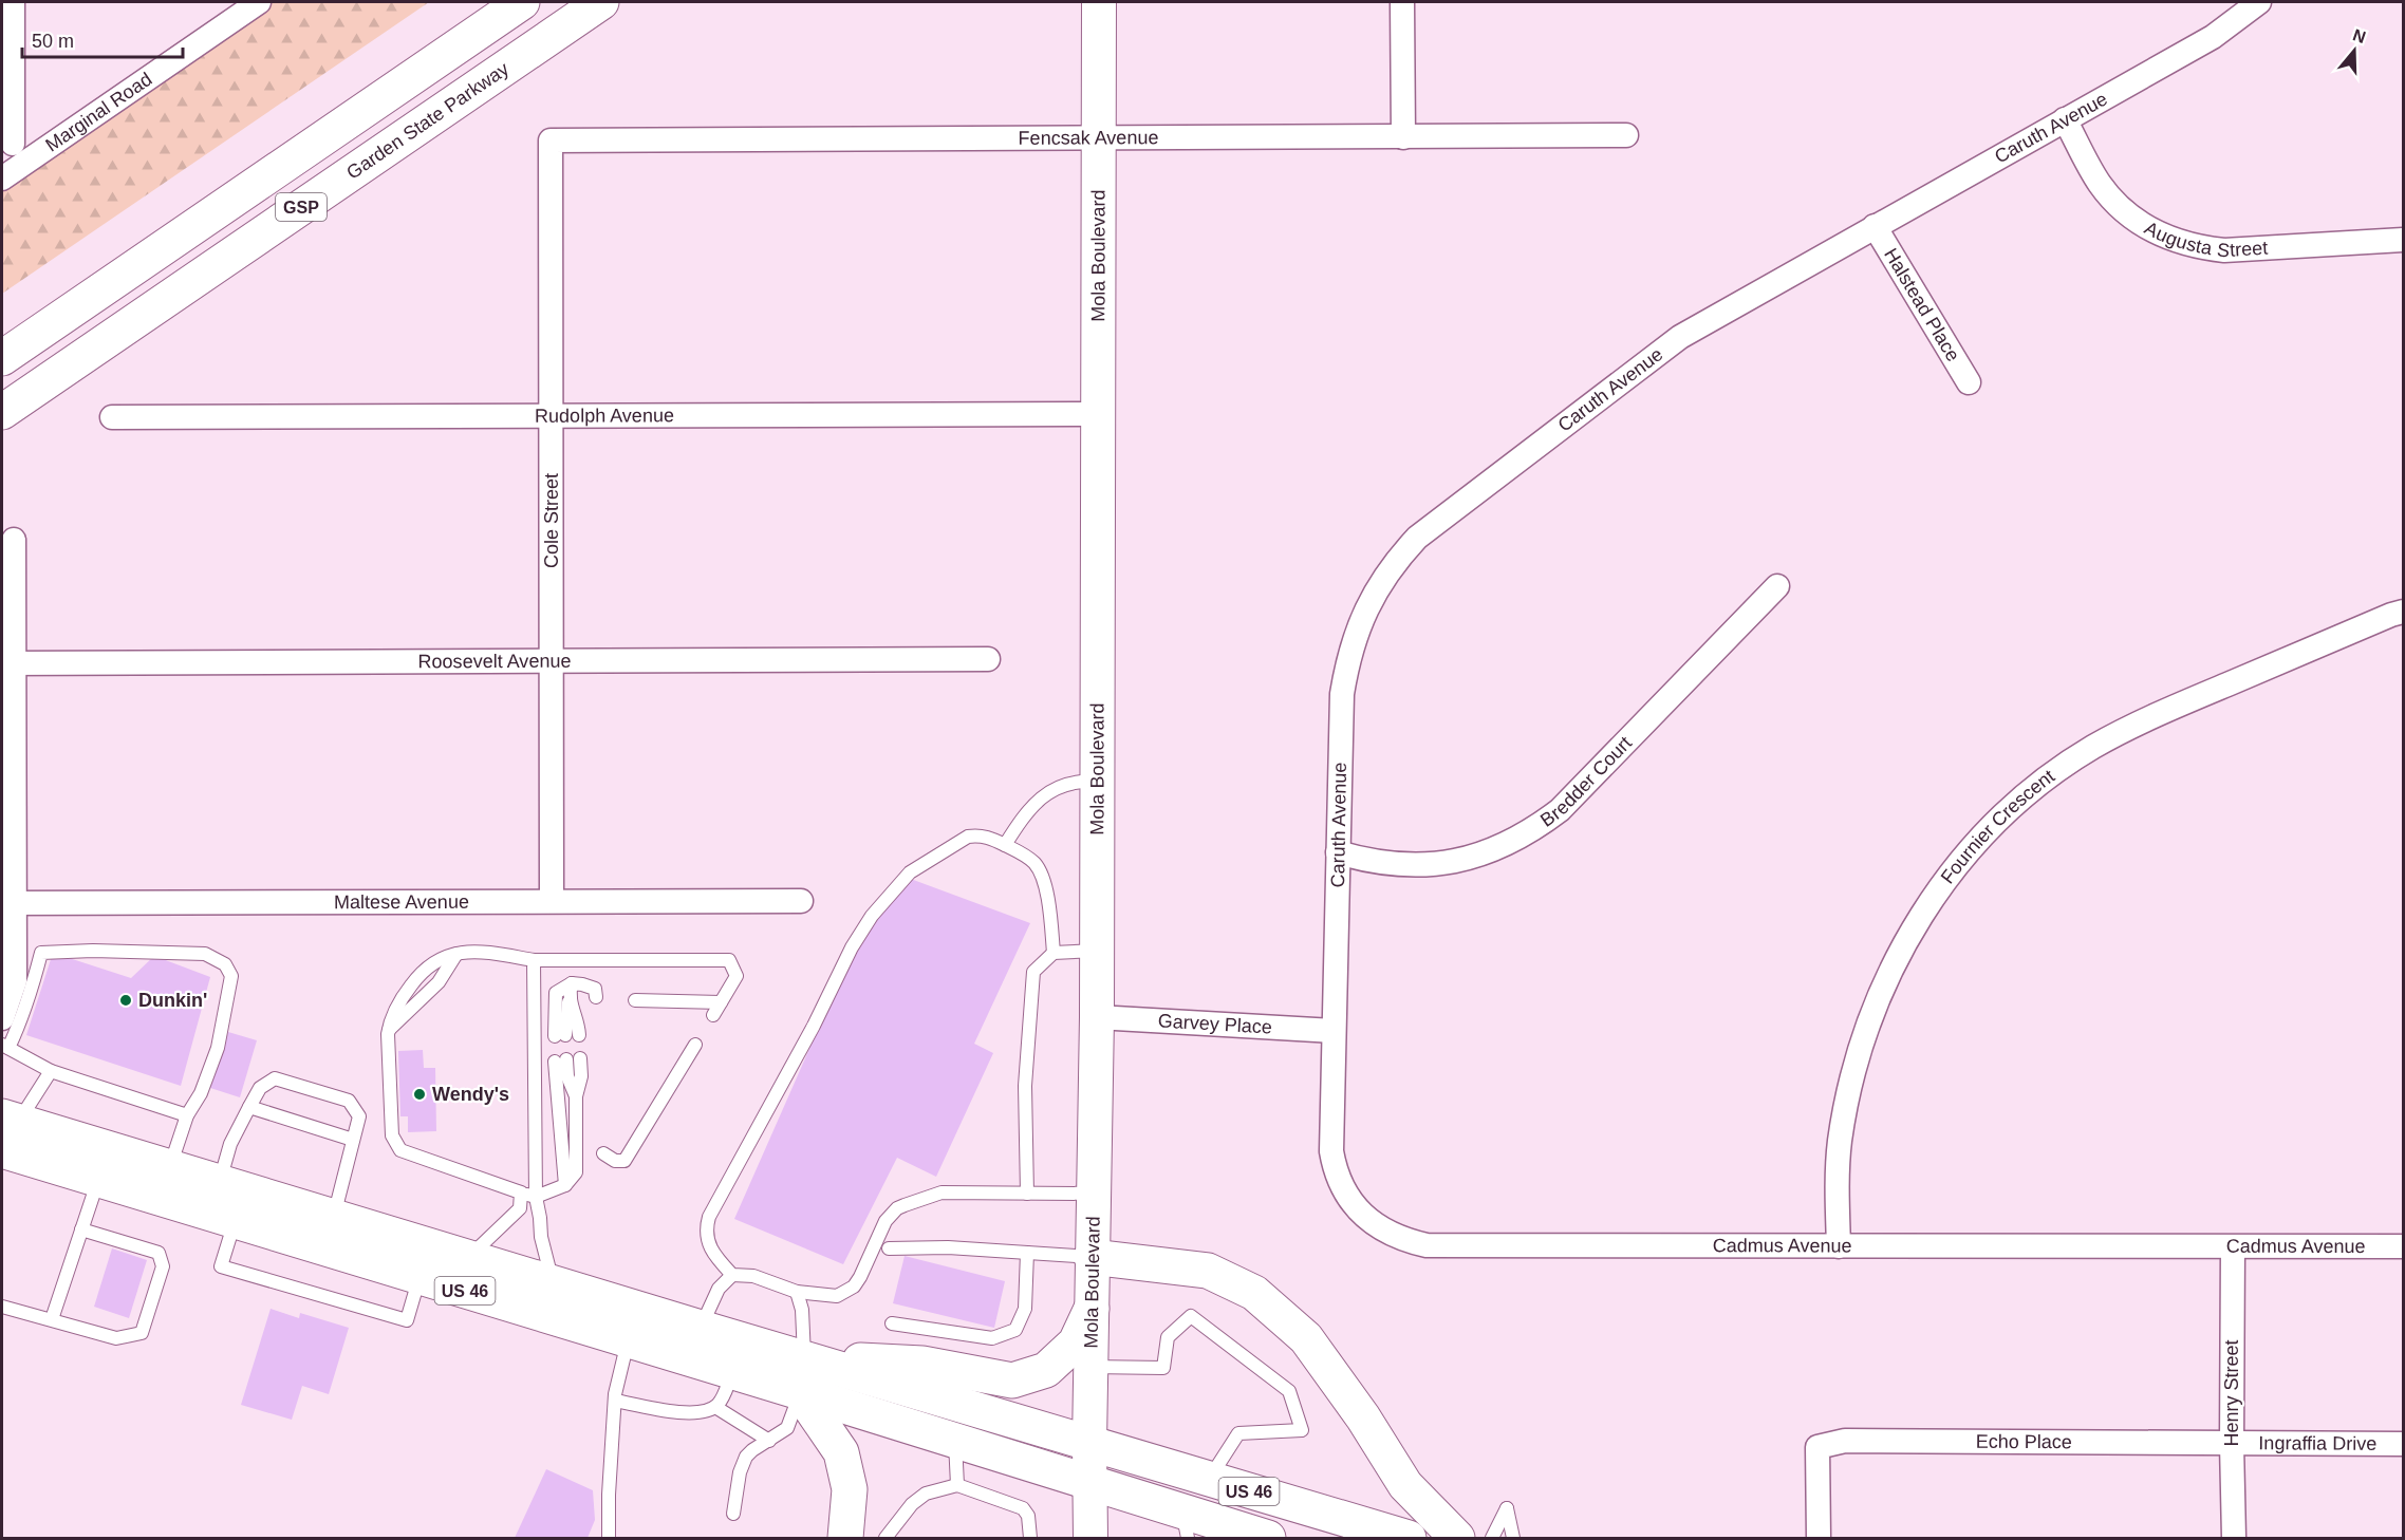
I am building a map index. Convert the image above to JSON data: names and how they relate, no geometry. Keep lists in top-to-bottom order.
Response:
{
  "streets": {
    "highway": ["Garden State Parkway", "GSP", "US 46"],
    "street": [
      "Marginal Road",
      "Caruth Avenue",
      "Fencsak Avenue",
      "Augusta Street",
      "Mola Boulevard",
      "Halstead Place",
      "Rudolph Avenue",
      "Cole Street",
      "Roosevelt Avenue",
      "Bredder Court",
      "Fournier Crescent",
      "Maltese Avenue",
      "Garvey Place",
      "Cadmus Avenue",
      "Henry Street",
      "Echo Place",
      "Ingraffia Drive"
    ]
  },
  "crossings": [
    ["Caruth Avenue", "Augusta Street"],
    ["Caruth Avenue", "Halstead Place"],
    ["Caruth Avenue", "Bredder Court"],
    ["Caruth Avenue", "Garvey Place"],
    ["Caruth Avenue", "Cadmus Avenue"],
    ["Fencsak Avenue", "Mola Boulevard"],
    ["Fencsak Avenue", "Cole Street"],
    ["Mola Boulevard", "Rudolph Avenue"],
    ["Mola Boulevard", "Garvey Place"],
    ["Mola Boulevard", "US 46"],
    ["Rudolph Avenue", "Cole Street"],
    ["Cole Street", "Roosevelt Avenue"],
    ["Cole Street", "Maltese Avenue"],
    ["Fournier Crescent", "Cadmus Avenue"],
    ["Garvey Place", "Cadmus Avenue"],
    ["Cadmus Avenue", "Henry Street"],
    ["Henry Street", "Echo Place"],
    ["Henry Street", "Ingraffia Drive"],
    ["Echo Place", "Ingraffia Drive"]
  ],
  "places": ["Dunkin'", "Wendy's"],
  "scale_bar": "50 m",
  "north": "top"
}
